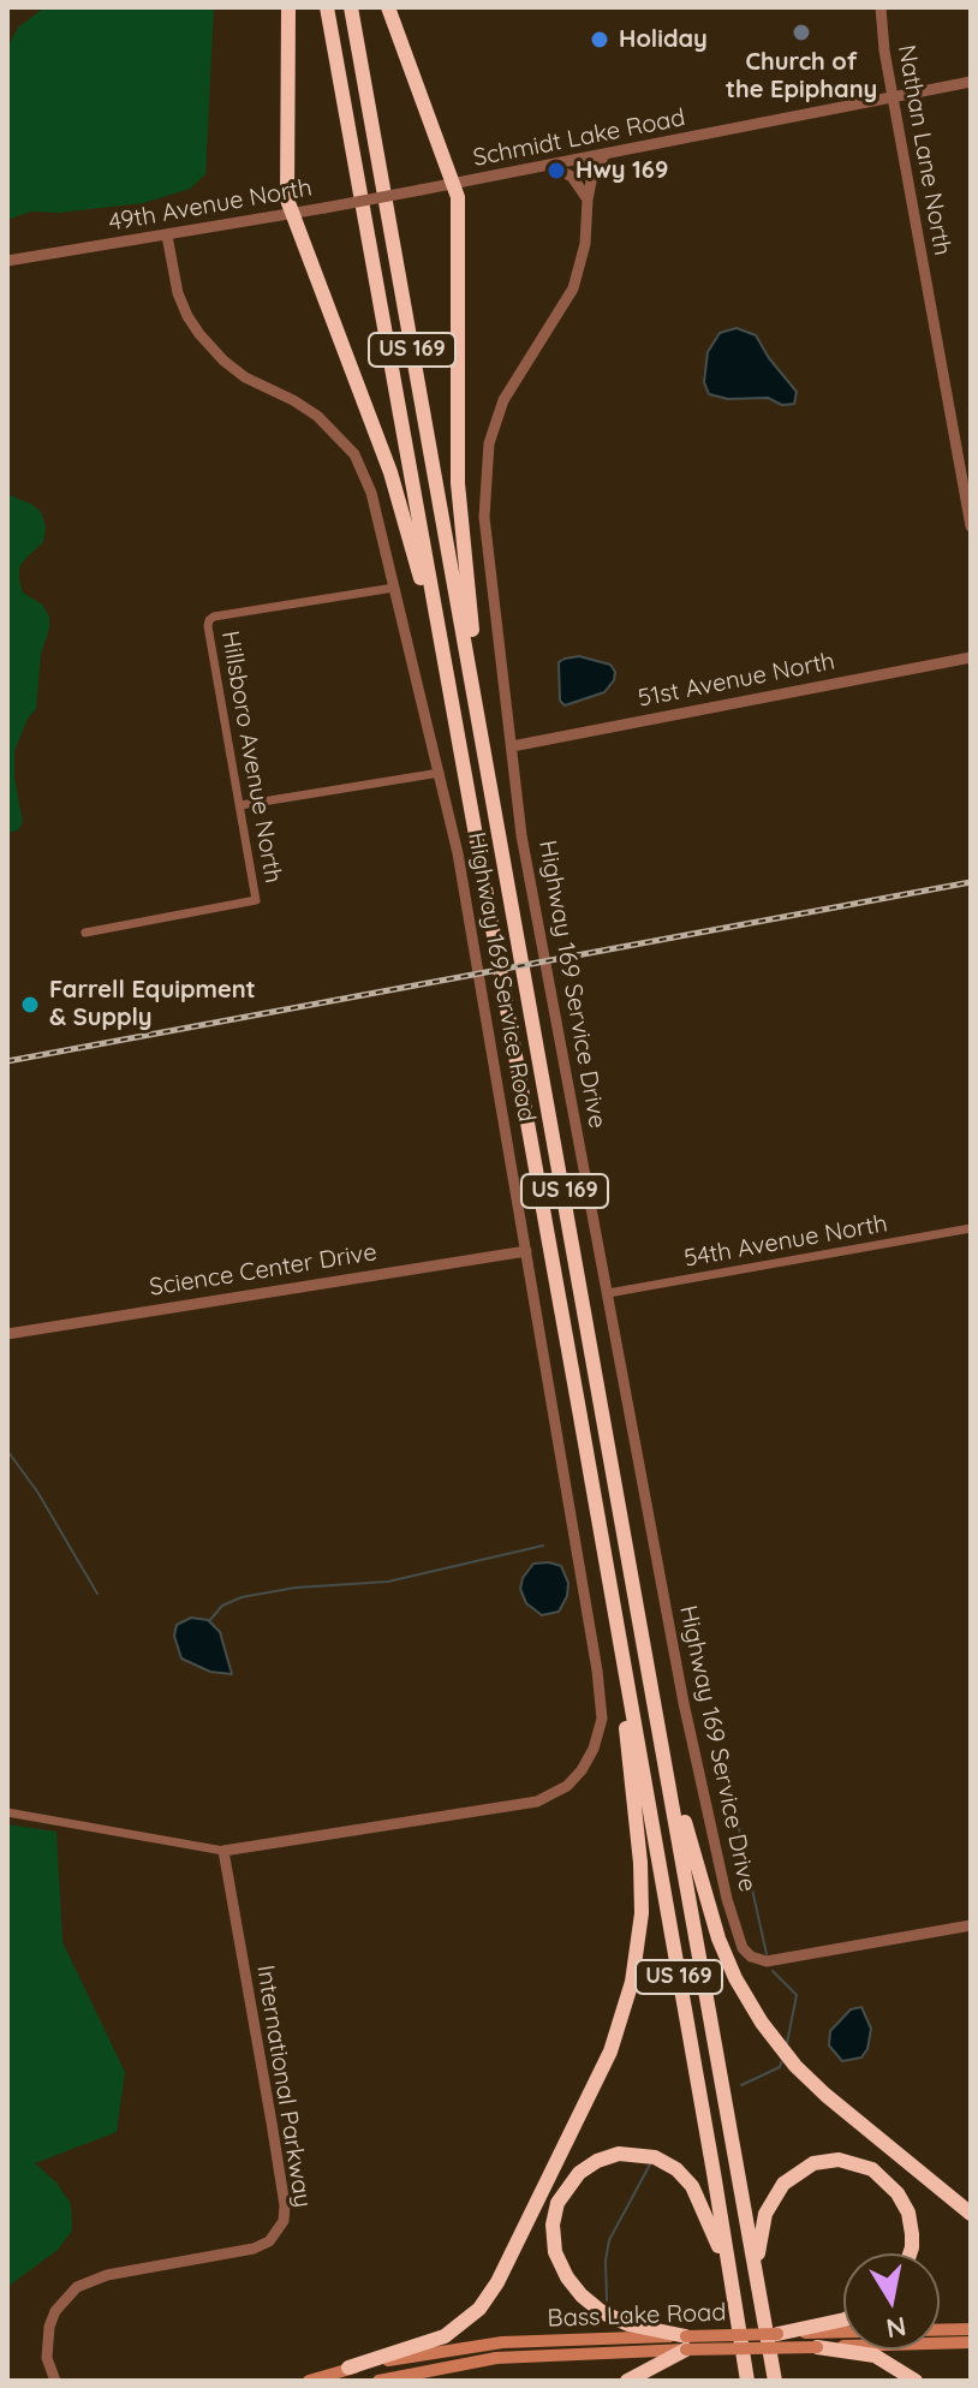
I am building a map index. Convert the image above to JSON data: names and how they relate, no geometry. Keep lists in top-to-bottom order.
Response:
{
  "streets": {
    "highway": ["US 169"],
    "main road": ["Bass Lake Road"],
    "street": [
      "Schmidt Lake Road",
      "Nathan Lane North",
      "49th Avenue North",
      "51st Avenue North",
      "Hillsboro Avenue North",
      "Highway 169 Service Road",
      "Highway 169 Service Drive",
      "54th Avenue North",
      "Science Center Drive",
      "International Parkway"
    ]
  },
  "crossings": [
    ["Schmidt Lake Road", "Nathan Lane North"],
    ["Schmidt Lake Road", "49th Avenue North"],
    ["Schmidt Lake Road", "Highway 169 Service Drive"],
    ["49th Avenue North", "Highway 169 Service Road"],
    ["51st Avenue North", "Highway 169 Service Drive"],
    ["Hillsboro Avenue North", "Highway 169 Service Road"],
    ["Highway 169 Service Road", "Science Center Drive"],
    ["Highway 169 Service Road", "International Parkway"],
    ["Highway 169 Service Drive", "54th Avenue North"]
  ],
  "places": [
    "Church of the Epiphany",
    "Holiday",
    "Hwy 169",
    "Farrell Equipment & Supply"
  ],
  "north": "bottom"
}
